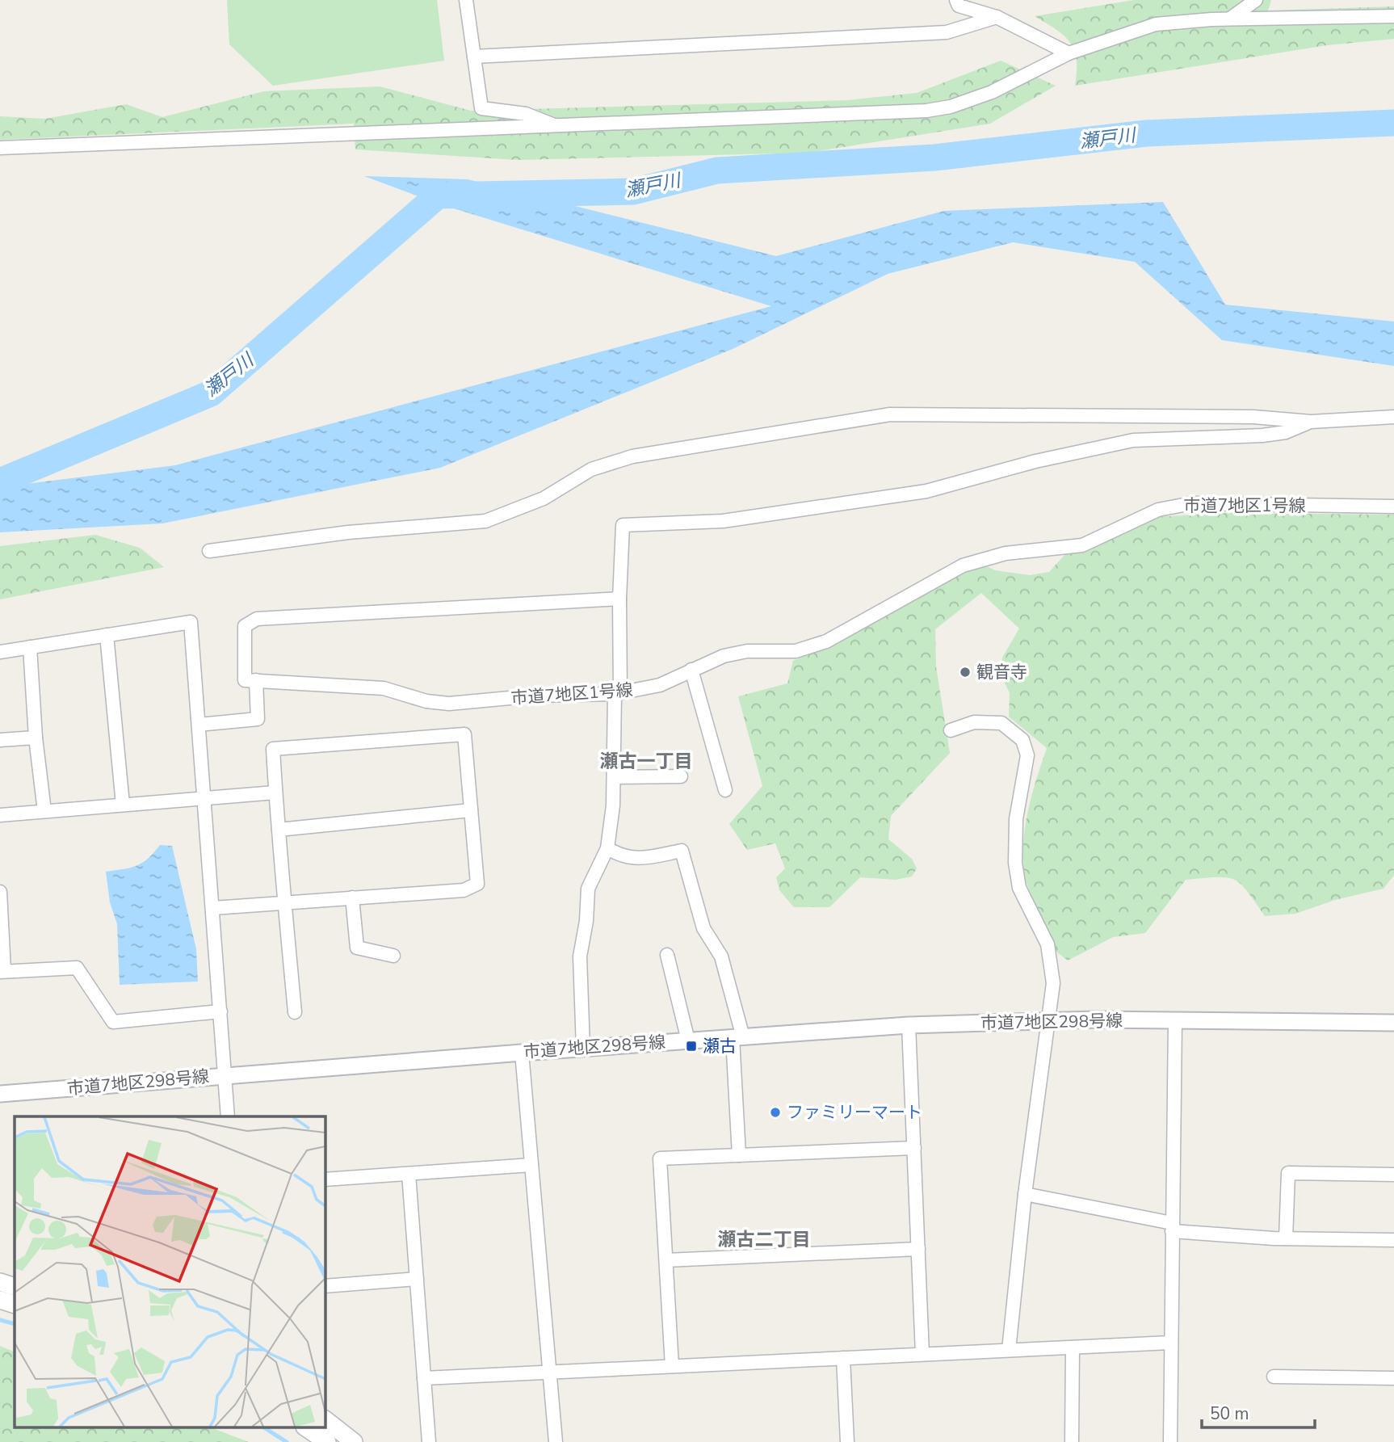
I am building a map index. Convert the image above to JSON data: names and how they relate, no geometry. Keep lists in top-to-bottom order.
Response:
{
  "streets": {
    "street": ["市道7地区1号線", "市道7地区298号線"]
  },
  "districts": ["瀬古一丁目", "瀬古二丁目"],
  "water": ["瀬戸川"],
  "places": {
    "other": ["観音寺", "ファミリーマート"],
    "transit": ["瀬古"]
  },
  "scale_bar": "50 m"
}
